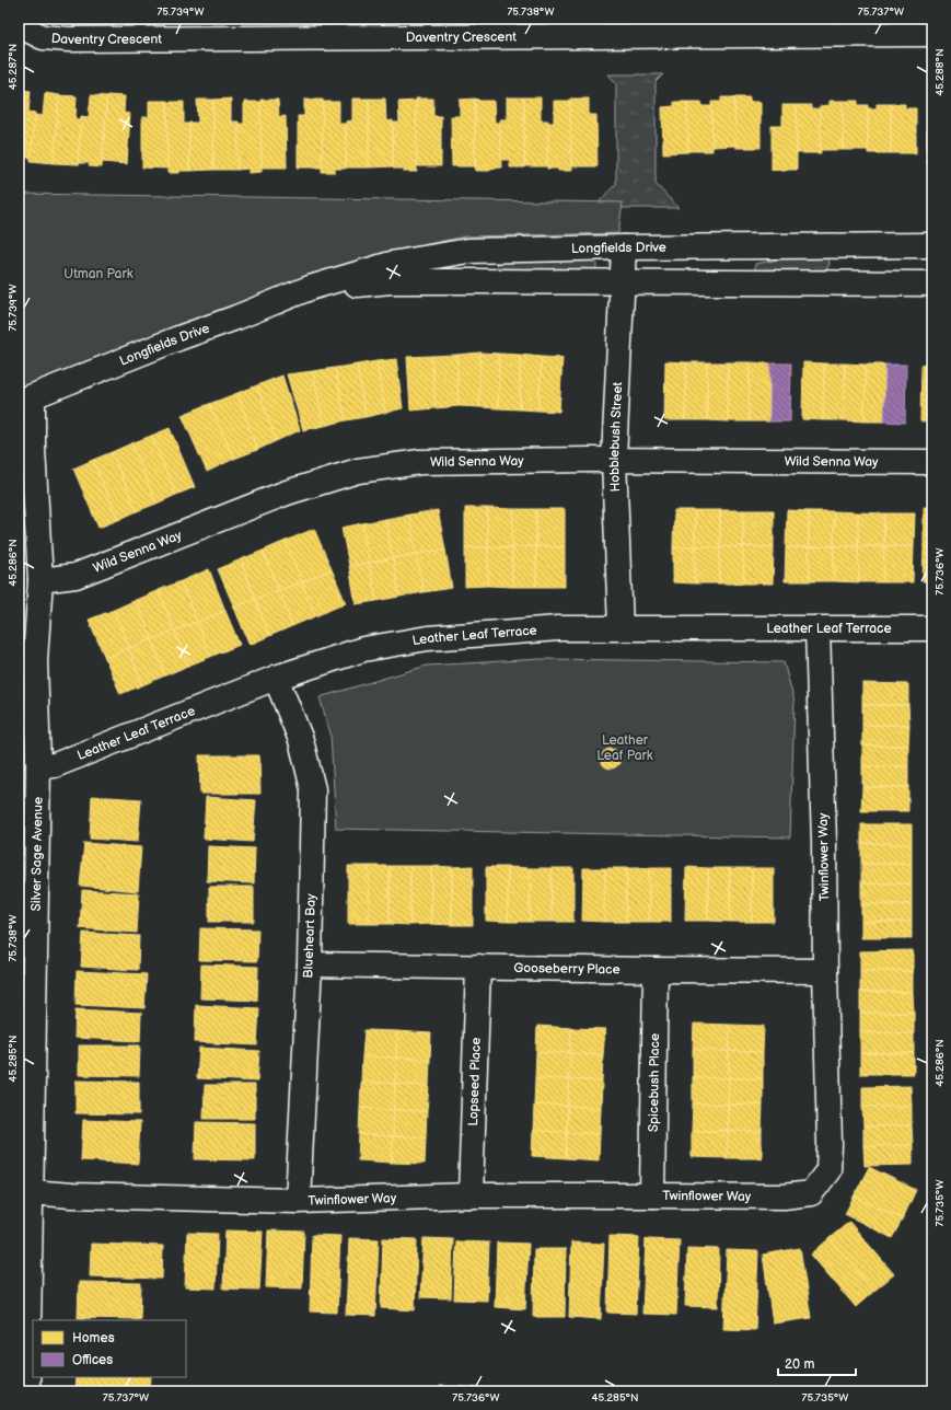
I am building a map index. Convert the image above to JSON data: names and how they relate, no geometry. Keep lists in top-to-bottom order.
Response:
{
  "streets": {
    "street": [
      "Daventry Crescent",
      "Longfields Drive",
      "Hobblebush Street",
      "Wild Senna Way",
      "Leather Leaf Terrace",
      "Silver Sage Avenue",
      "Twinflower Way",
      "Blueheart Bay",
      "Gooseberry Place",
      "Lopseed Place",
      "Spicebush Place"
    ]
  },
  "crossings": [
    ["Longfields Drive", "Hobblebush Street"],
    ["Longfields Drive", "Silver Sage Avenue"],
    ["Hobblebush Street", "Wild Senna Way"],
    ["Hobblebush Street", "Leather Leaf Terrace"],
    ["Wild Senna Way", "Silver Sage Avenue"],
    ["Leather Leaf Terrace", "Silver Sage Avenue"],
    ["Leather Leaf Terrace", "Twinflower Way"],
    ["Leather Leaf Terrace", "Blueheart Bay"],
    ["Silver Sage Avenue", "Twinflower Way"],
    ["Twinflower Way", "Blueheart Bay"],
    ["Twinflower Way", "Gooseberry Place"],
    ["Twinflower Way", "Lopseed Place"],
    ["Twinflower Way", "Spicebush Place"],
    ["Blueheart Bay", "Gooseberry Place"],
    ["Gooseberry Place", "Lopseed Place"],
    ["Gooseberry Place", "Spicebush Place"]
  ],
  "parks": ["Utman Park", "Leather Leaf Park"],
  "legend": ["Homes", "Offices"],
  "scale_bar": "20 m",
  "coordinates": [
    "75.739°W",
    "75.738°W",
    "75.737°W",
    "45.287°N",
    "45.288°N",
    "45.286°N",
    "75.736°W",
    "45.285°N",
    "75.735°W"
  ]
}
